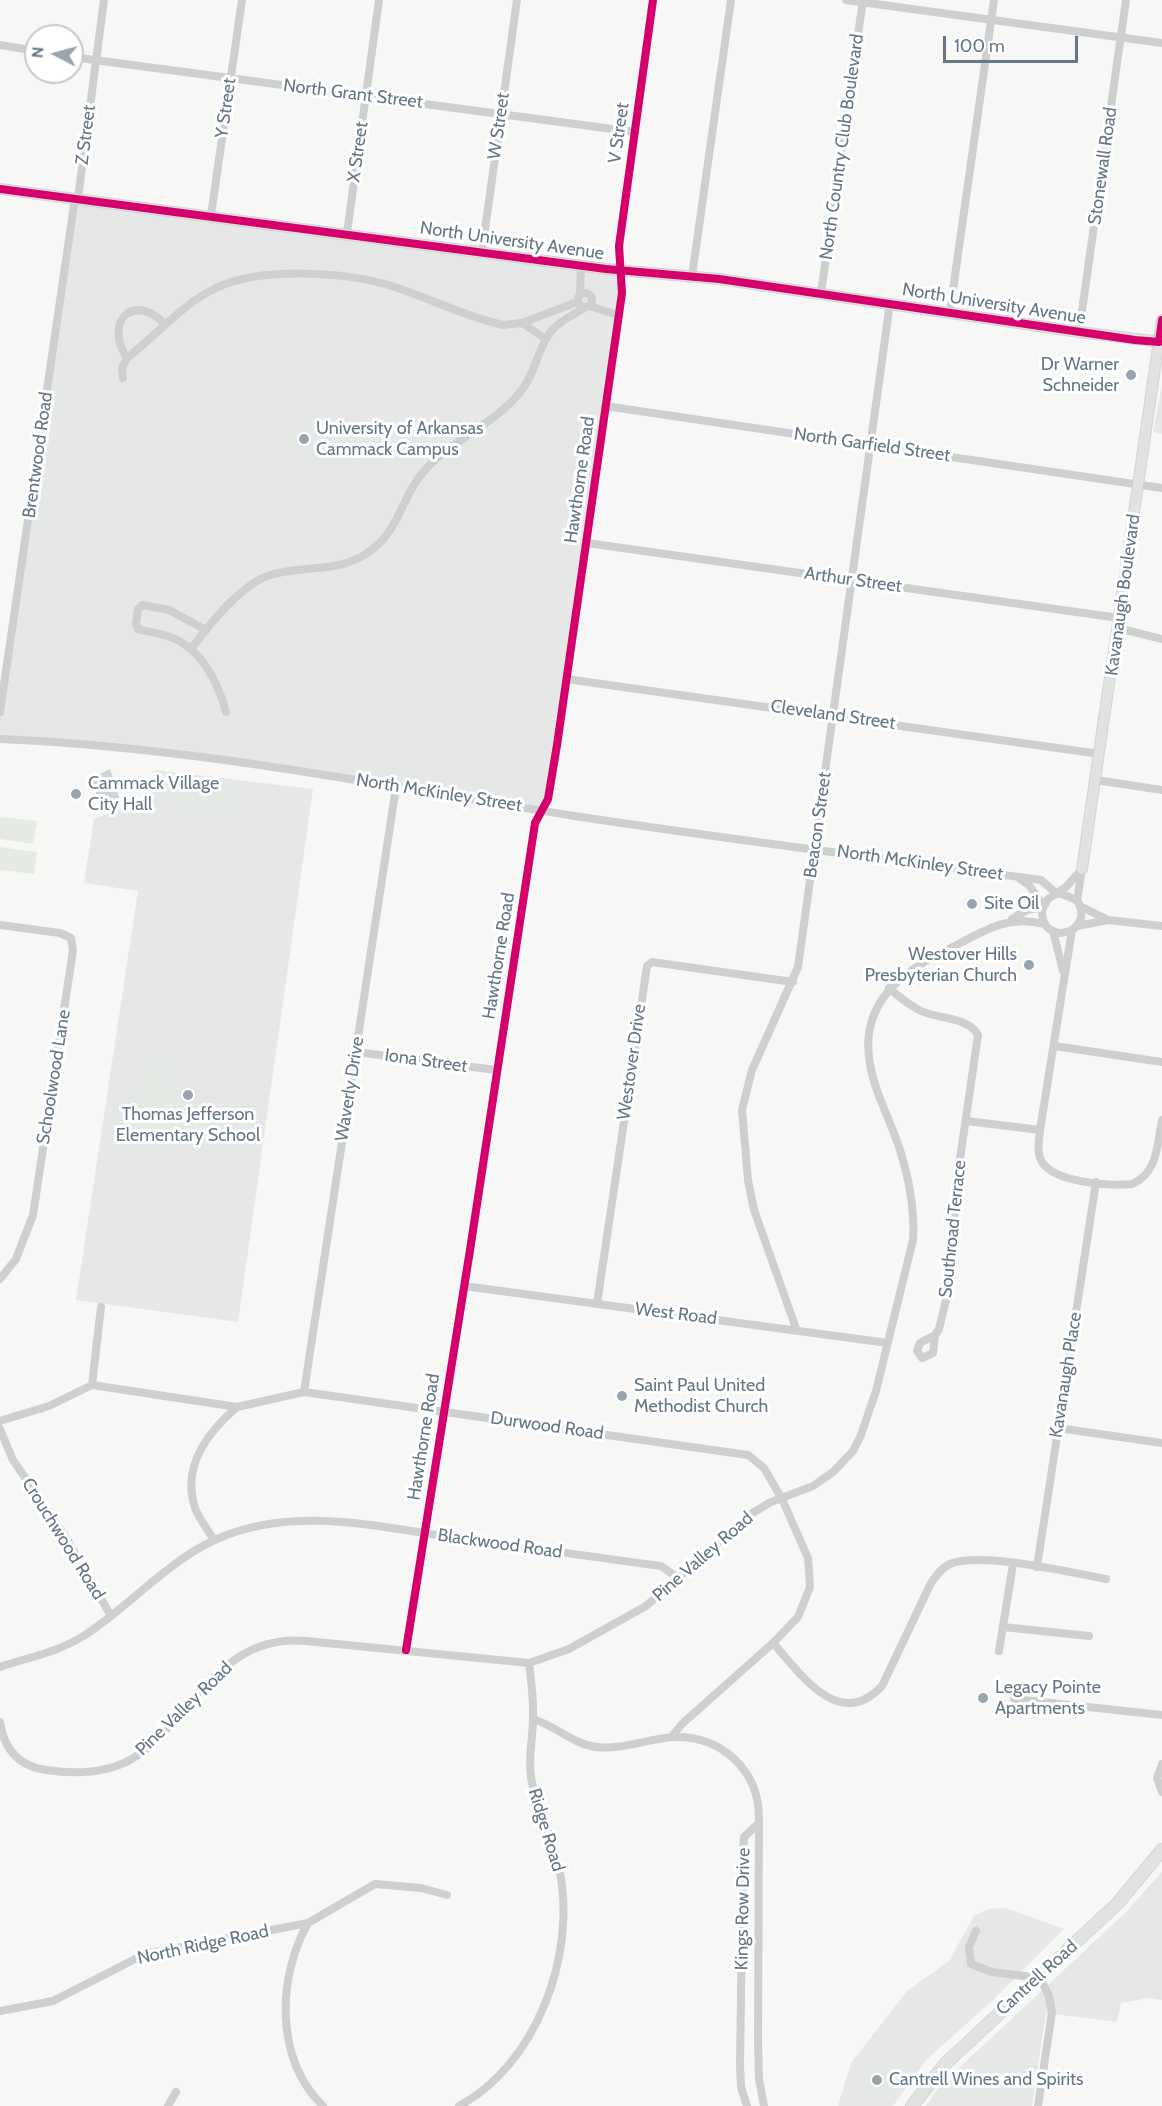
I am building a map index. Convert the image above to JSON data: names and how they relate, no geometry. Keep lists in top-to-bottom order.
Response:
{
  "streets": {
    "main road": ["Cantrell Road"],
    "street": [
      "North Grant Street",
      "Y Street",
      "W Street",
      "V Street",
      "Z Street",
      "North Country Club Boulevard",
      "X Street",
      "Stonewall Road",
      "North University Avenue",
      "North Garfield Street",
      "Brentwood Road",
      "Hawthorne Road",
      "Arthur Street",
      "Kavanaugh Boulevard",
      "Cleveland Street",
      "North McKinley Street",
      "Beacon Street",
      "Iona Street",
      "Westover Drive",
      "Schoolwood Lane",
      "Waverly Drive",
      "Southroad Terrace",
      "West Road",
      "Kavanaugh Place",
      "Durwood Road",
      "Crouchwood Road",
      "Blackwood Road",
      "Pine Valley Road",
      "Ridge Road",
      "Kings Row Drive",
      "North Ridge Road"
    ]
  },
  "crossings": [
    ["North Grant Street", "Y Street"],
    ["North Grant Street", "W Street"],
    ["North Grant Street", "V Street"],
    ["North Grant Street", "Z Street"],
    ["North Grant Street", "X Street"],
    ["Y Street", "North University Avenue"],
    ["W Street", "North University Avenue"],
    ["V Street", "North University Avenue"],
    ["V Street", "Hawthorne Road"],
    ["Z Street", "North University Avenue"],
    ["Z Street", "Brentwood Road"],
    ["North Country Club Boulevard", "North University Avenue"],
    ["X Street", "North University Avenue"],
    ["Stonewall Road", "North University Avenue"],
    ["North University Avenue", "Brentwood Road"],
    ["North University Avenue", "Hawthorne Road"],
    ["North University Avenue", "Kavanaugh Boulevard"],
    ["North University Avenue", "Beacon Street"],
    ["North Garfield Street", "Hawthorne Road"],
    ["North Garfield Street", "Kavanaugh Boulevard"],
    ["North Garfield Street", "Beacon Street"],
    ["Hawthorne Road", "Arthur Street"],
    ["Hawthorne Road", "Cleveland Street"],
    ["Hawthorne Road", "North McKinley Street"],
    ["Hawthorne Road", "Iona Street"],
    ["Hawthorne Road", "West Road"],
    ["Hawthorne Road", "Durwood Road"],
    ["Hawthorne Road", "Blackwood Road"],
    ["Hawthorne Road", "Pine Valley Road"],
    ["Arthur Street", "Kavanaugh Boulevard"],
    ["Arthur Street", "Beacon Street"],
    ["Kavanaugh Boulevard", "Cleveland Street"],
    ["Cleveland Street", "Beacon Street"],
    ["North McKinley Street", "Beacon Street"],
    ["North McKinley Street", "Waverly Drive"],
    ["North McKinley Street", "Pine Valley Road"],
    ["Beacon Street", "Westover Drive"],
    ["Beacon Street", "West Road"],
    ["Iona Street", "Waverly Drive"],
    ["Westover Drive", "West Road"],
    ["Waverly Drive", "Durwood Road"],
    ["Southroad Terrace", "Pine Valley Road"],
    ["West Road", "Pine Valley Road"],
    ["Durwood Road", "Pine Valley Road"],
    ["Durwood Road", "Kings Row Drive"],
    ["Crouchwood Road", "Blackwood Road"],
    ["Blackwood Road", "Pine Valley Road"],
    ["Pine Valley Road", "Ridge Road"],
    ["Ridge Road", "Kings Row Drive"]
  ],
  "places": [
    "Dr Warner Schneider",
    "University of Arkansas Cammack Campus",
    "Cammack Village City Hall",
    "Site Oil",
    "Westover Hills Presbyterian Church",
    "Thomas Jefferson Elementary School",
    "Saint Paul United Methodist Church",
    "Legacy Pointe Apartments",
    "Cantrell Wines and Spirits"
  ],
  "scale_bar": "100 m",
  "north": "left"
}
